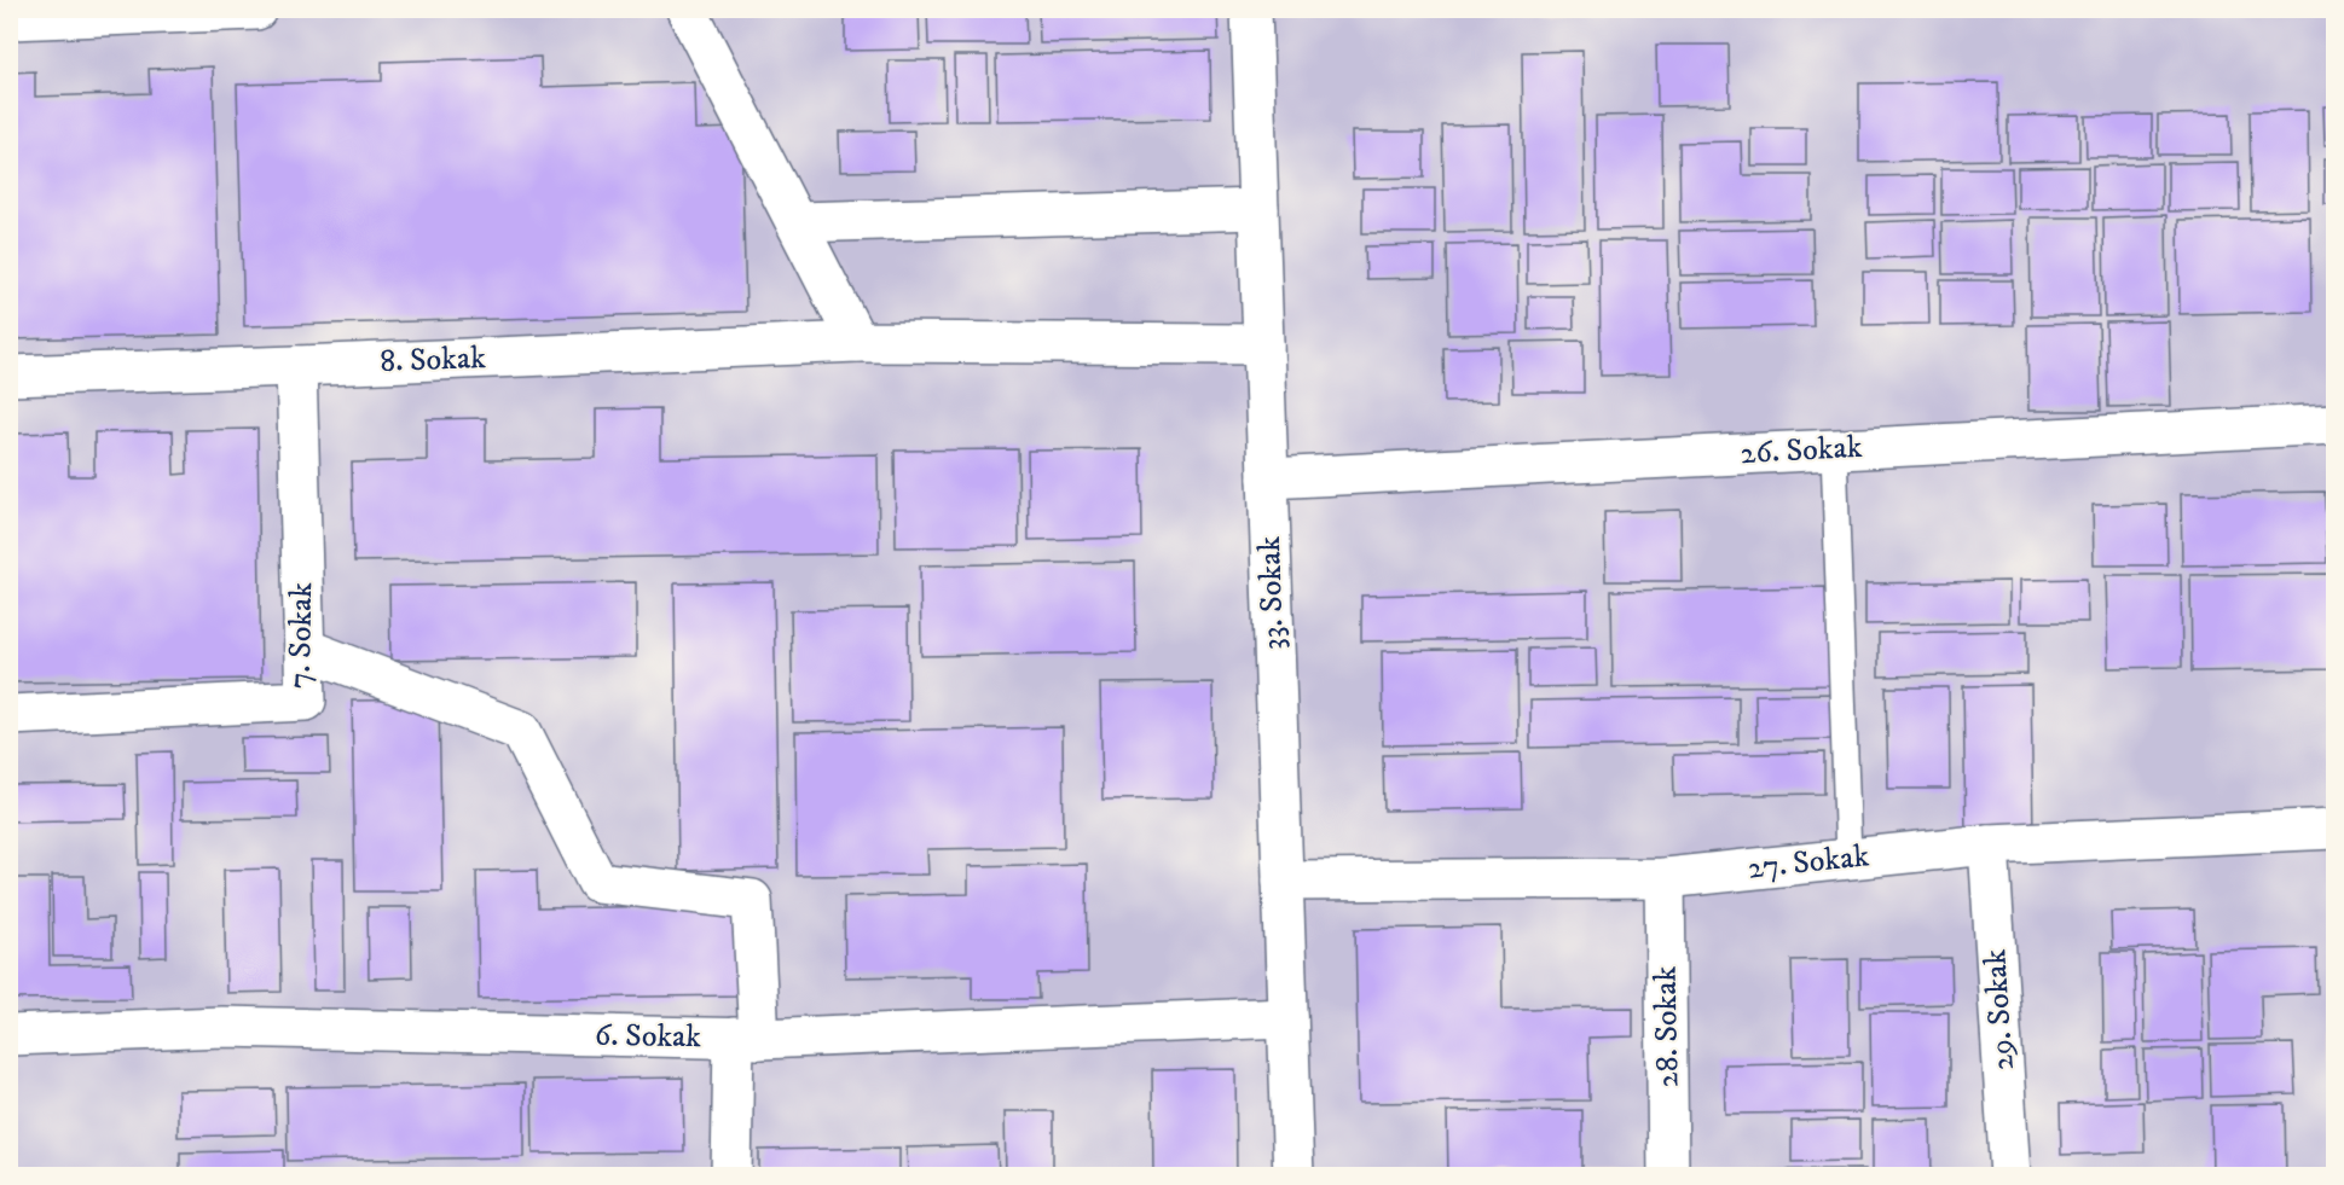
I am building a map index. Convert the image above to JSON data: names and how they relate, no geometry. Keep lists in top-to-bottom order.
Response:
{
  "streets": {
    "street": [
      "8. Sokak",
      "26. Sokak",
      "33. Sokak",
      "7. Sokak",
      "27. Sokak",
      "29. Sokak",
      "28. Sokak",
      "6. Sokak"
    ]
  },
  "crossings": [
    ["8. Sokak", "33. Sokak"],
    ["8. Sokak", "7. Sokak"],
    ["26. Sokak", "33. Sokak"],
    ["33. Sokak", "27. Sokak"],
    ["33. Sokak", "6. Sokak"],
    ["27. Sokak", "29. Sokak"],
    ["27. Sokak", "28. Sokak"]
  ]
}
